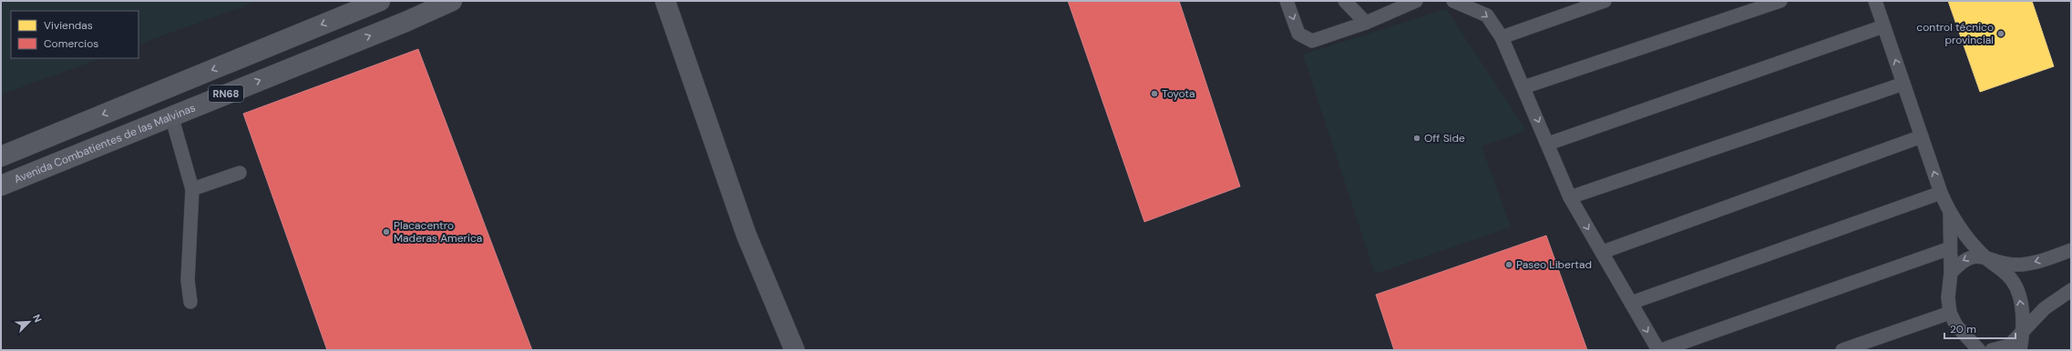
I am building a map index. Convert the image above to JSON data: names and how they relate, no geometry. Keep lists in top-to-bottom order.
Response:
{
  "streets": {
    "main road": ["RN68", "Avenida Combatientes de las Malvinas"]
  },
  "places": [
    "control técnico provincial",
    "Toyota",
    "Off Side",
    "Placacentro Maderas America",
    "Paseo Libertad"
  ],
  "legend": ["Viviendas", "Comercios"],
  "scale_bar": "20 m",
  "north": "top right"
}
